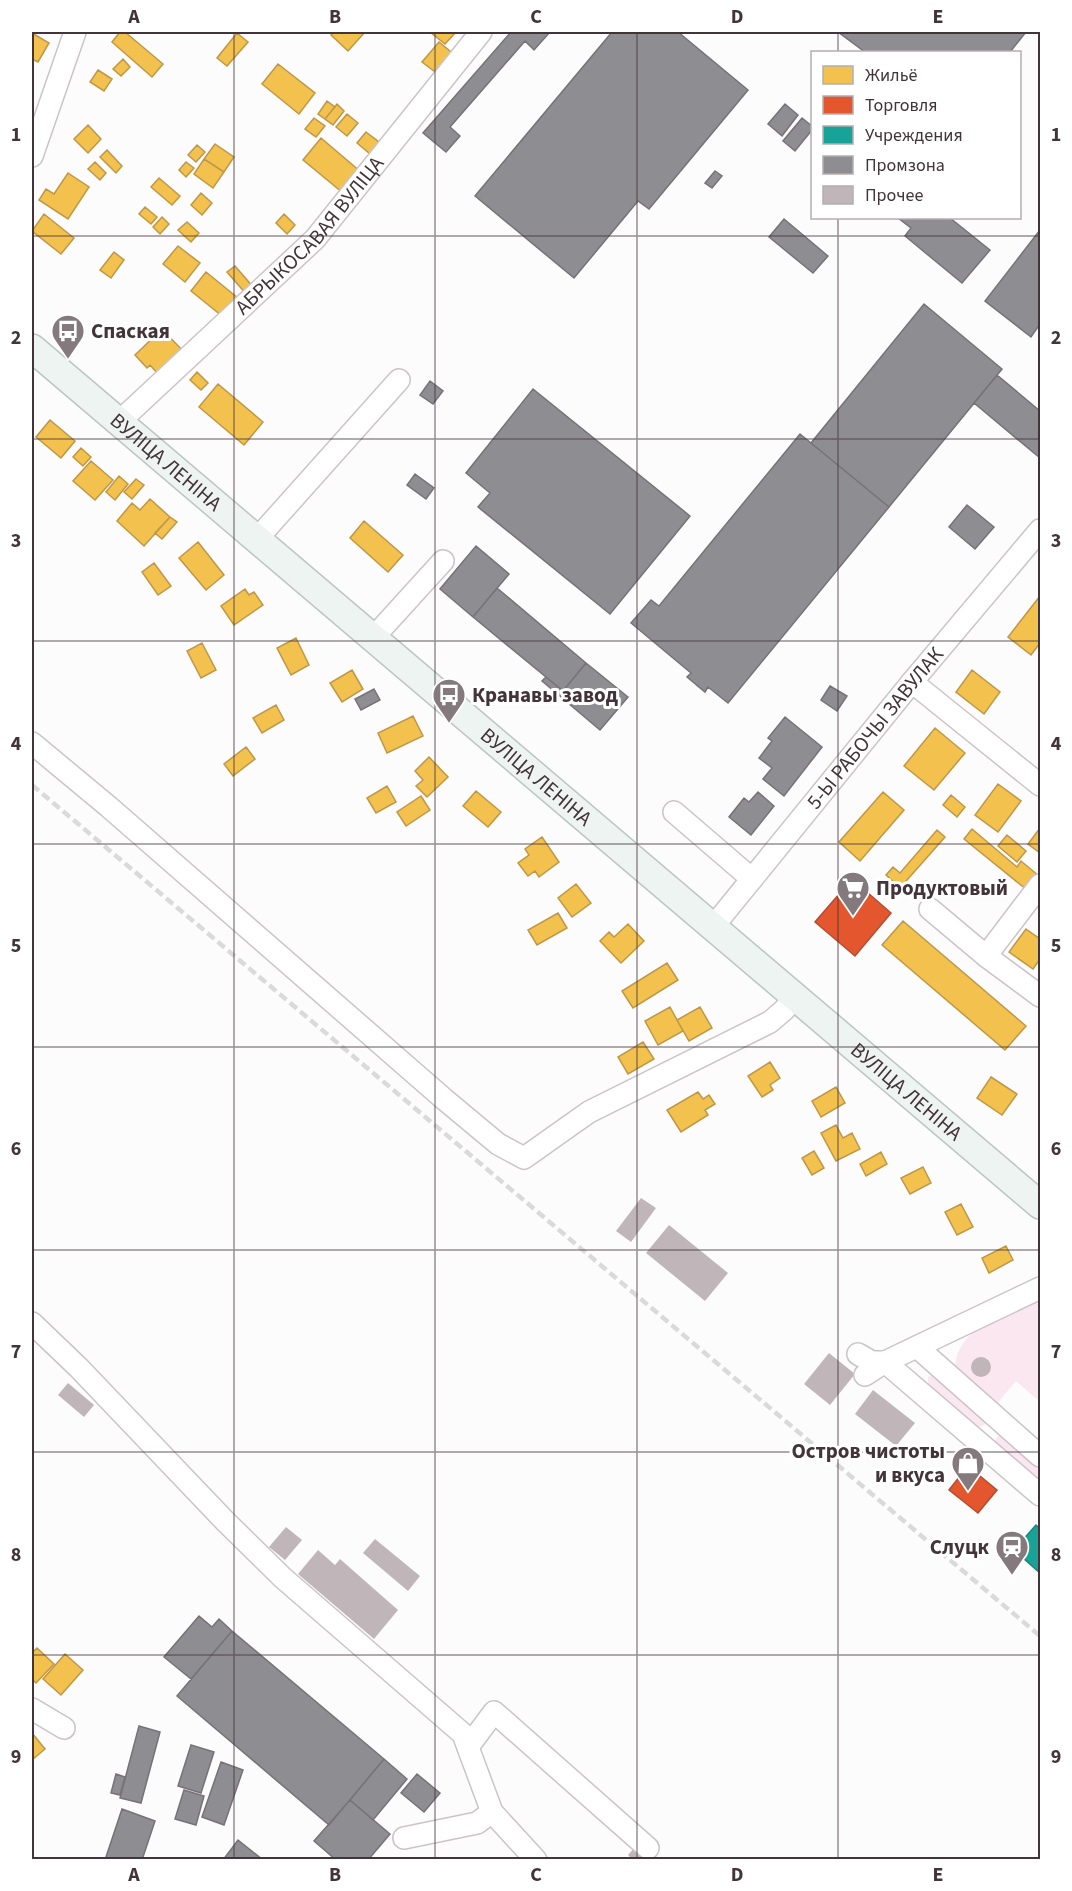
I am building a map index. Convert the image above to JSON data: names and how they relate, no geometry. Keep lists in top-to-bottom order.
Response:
{
  "streets": {
    "main road": ["ВУЛІЦА ЛЕНІНА"],
    "street": ["АБРЫКОСАВАЯ ВУЛІЦА", "5-Ы РАБОЧЫ ЗАВУЛАК"]
  },
  "crossings": [
    ["АБРЫКОСАВАЯ ВУЛІЦА", "ВУЛІЦА ЛЕНІНА"],
    ["ВУЛІЦА ЛЕНІНА", "5-Ы РАБОЧЫ ЗАВУЛАК"]
  ],
  "places": {
    "bus stop": ["Спаская", "Кранавы завод"],
    "supermarket": ["Продуктовый"],
    "shop": ["Остров чистоты и вкуса"],
    "station": ["Слуцк"]
  },
  "legend": [
    "Жильё",
    "Торговля",
    "Учреждения",
    "Промзона",
    "Прочее"
  ],
  "grid": {
    "columns": [
      "A",
      "B",
      "C",
      "D",
      "E"
    ],
    "rows": [
      "1",
      "2",
      "3",
      "4",
      "5",
      "6",
      "7",
      "8",
      "9"
    ]
  }
}
